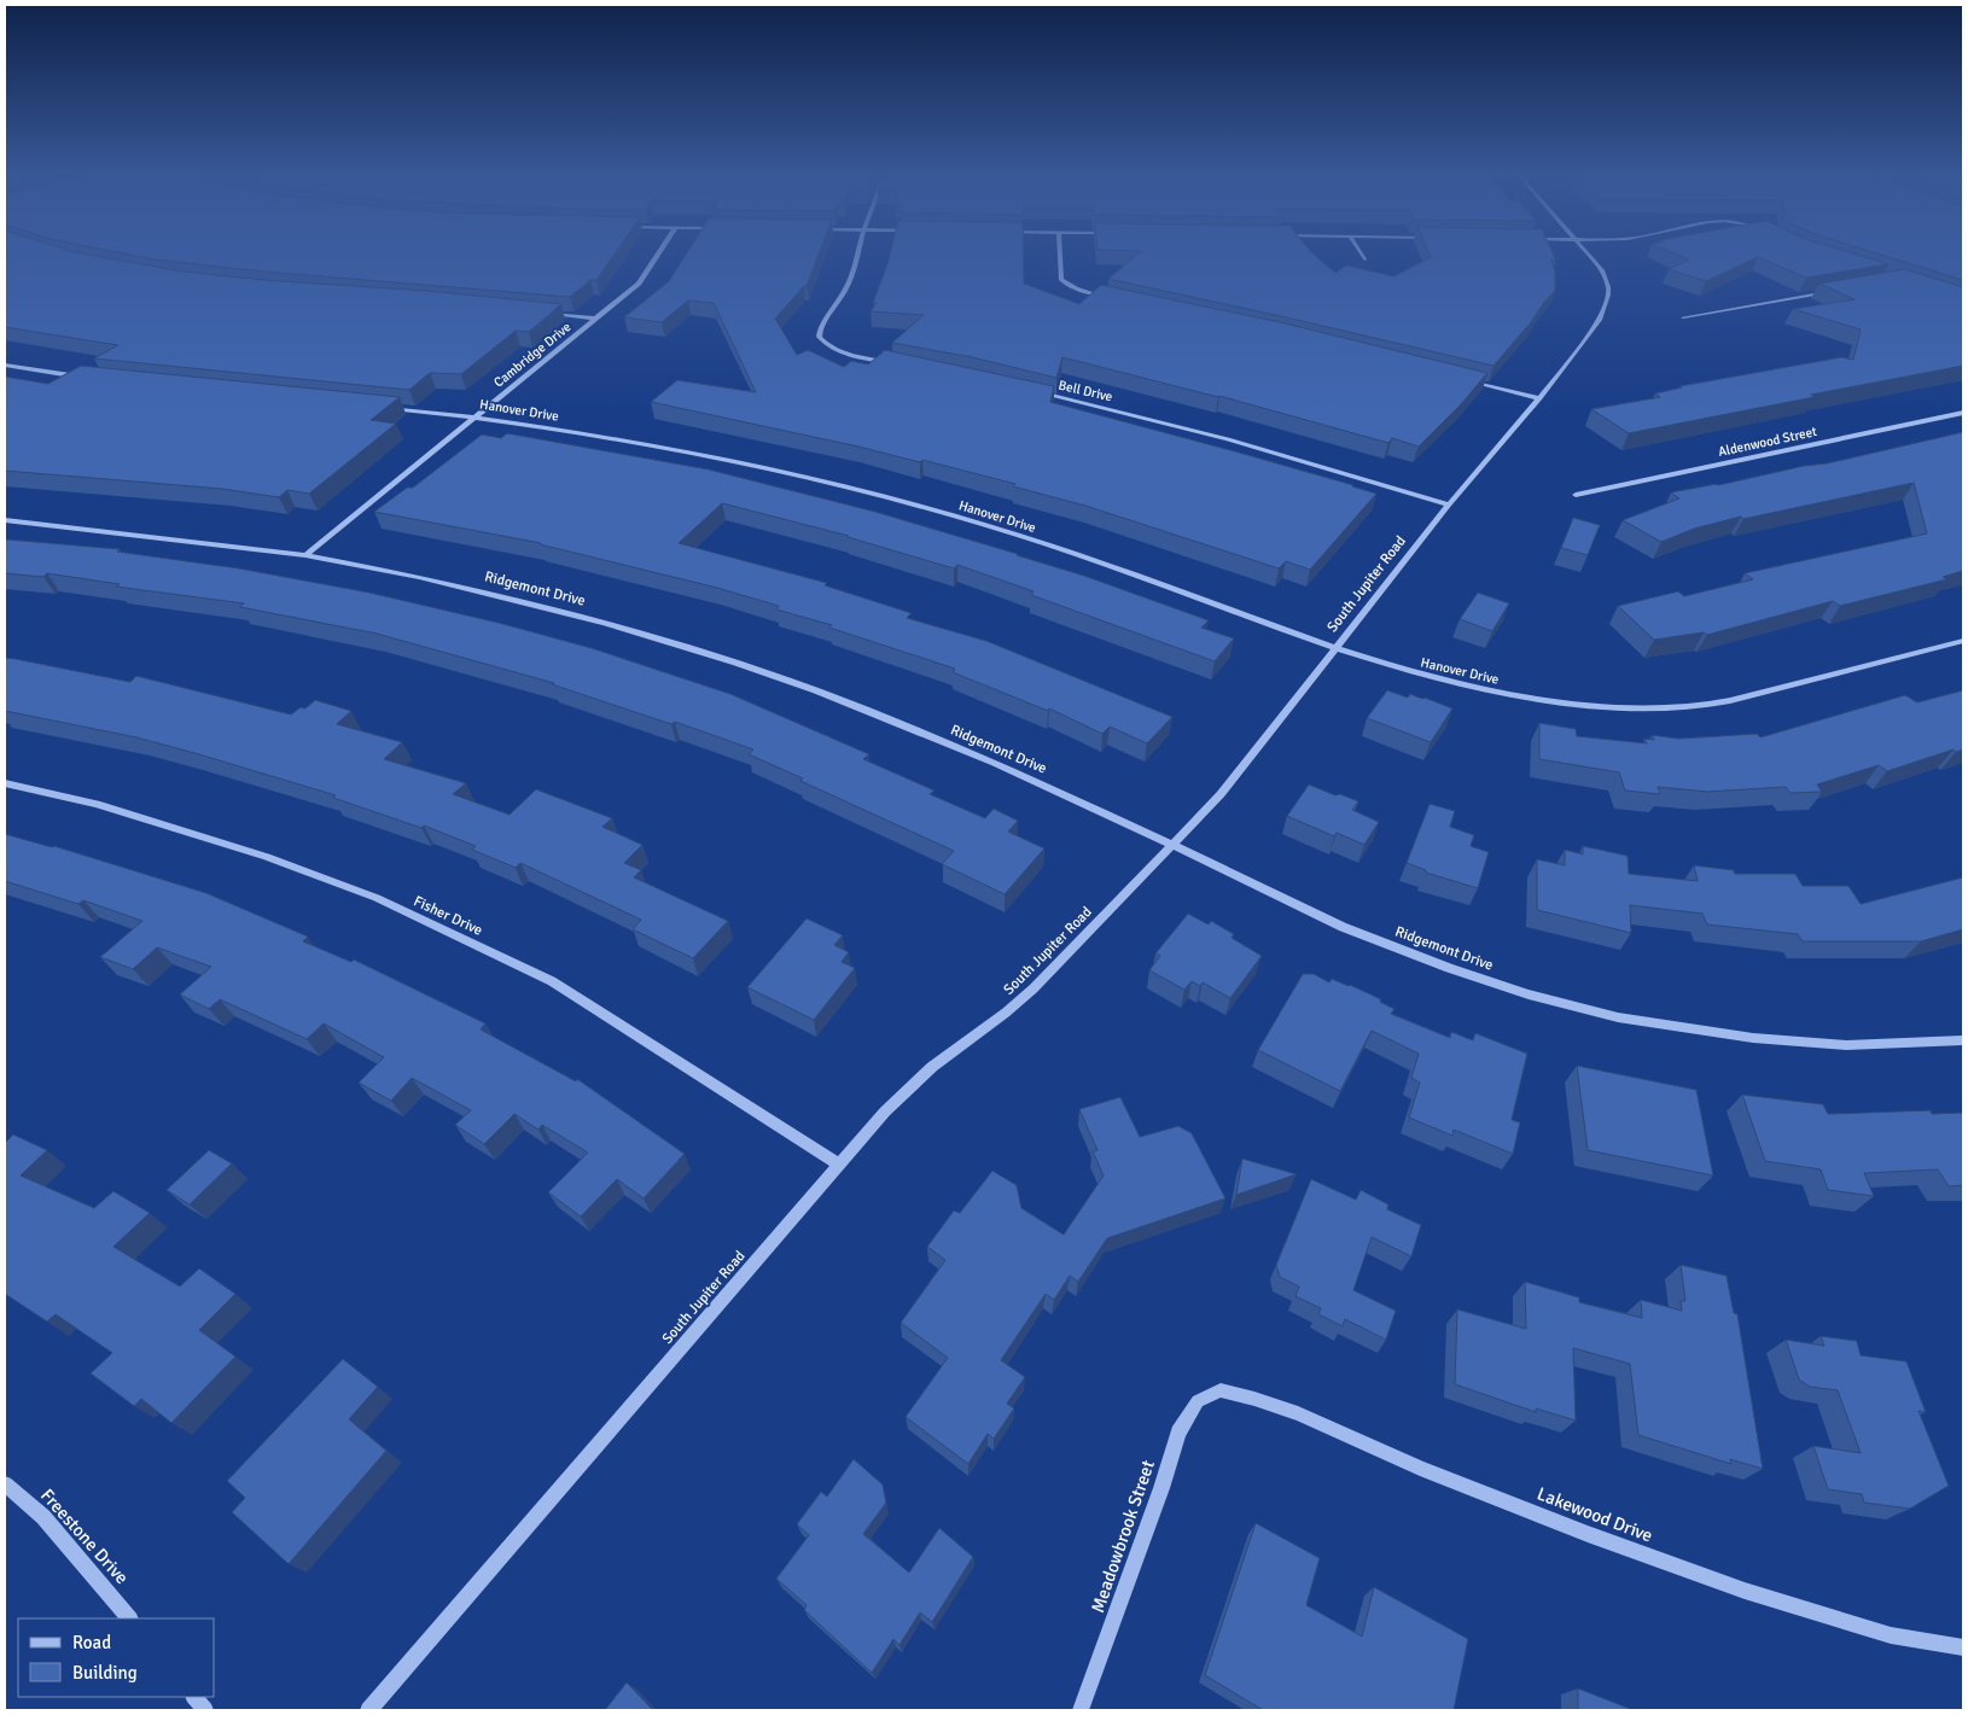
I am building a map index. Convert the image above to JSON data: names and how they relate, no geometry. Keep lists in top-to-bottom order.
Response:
{
  "streets": {
    "street": [
      "Cambridge Drive",
      "Bell Drive",
      "Hanover Drive",
      "Aldenwood Street",
      "South Jupiter Road",
      "Ridgemont Drive",
      "Fisher Drive",
      "Lakewood Drive",
      "Freestone Drive",
      "Meadowbrook Street"
    ]
  },
  "crossings": [
    ["Cambridge Drive", "Hanover Drive"],
    ["Cambridge Drive", "Ridgemont Drive"],
    ["Bell Drive", "South Jupiter Road"],
    ["Hanover Drive", "South Jupiter Road"],
    ["South Jupiter Road", "Ridgemont Drive"],
    ["South Jupiter Road", "Fisher Drive"],
    ["Lakewood Drive", "Meadowbrook Street"]
  ],
  "legend": ["Road", "Building"]
}
